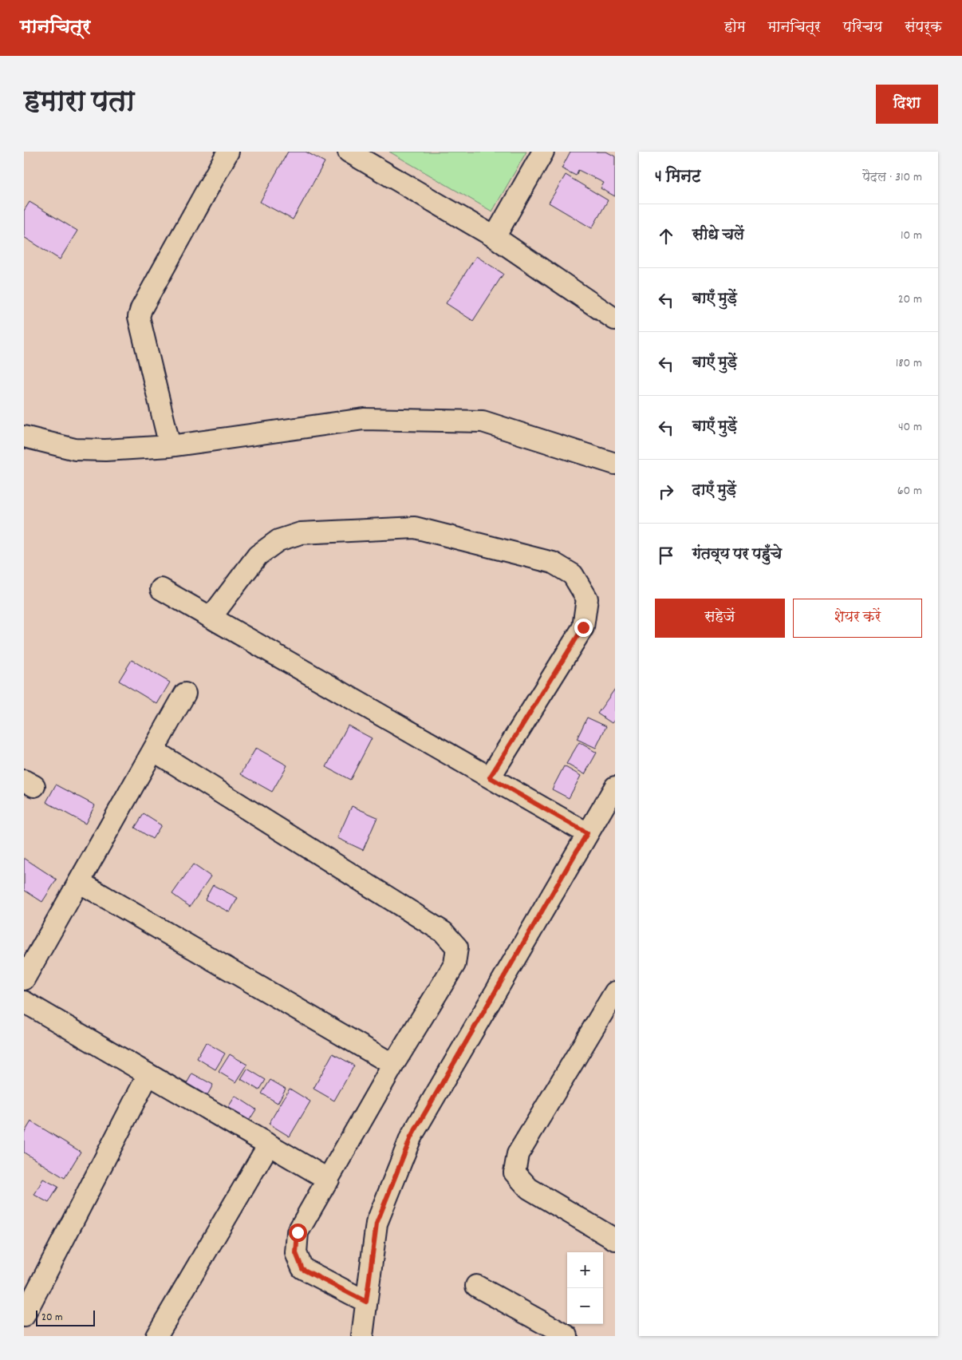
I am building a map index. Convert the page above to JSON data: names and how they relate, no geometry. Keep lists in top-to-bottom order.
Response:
{
  "scale_bar": "20 m",
  "page": {
    "header": "मानचित्र",
    "nav": [
      "होम",
      "मानचित्र",
      "परिचय",
      "संपर्क"
    ],
    "title": "हमारा पता",
    "buttons": [
      "दिशा",
      ["सहेजें", "शेयर करें"]
    ],
    "heading": ["4 मिनट", "पैदल · 310 m"],
    "list": [
      ["सीधे चलें", "10 m"],
      ["बाएँ मुड़ें", "20 m"],
      ["बाएँ मुड़ें", "180 m"],
      ["बाएँ मुड़ें", "40 m"],
      ["दाएँ मुड़ें", "60 m"],
      "गंतव्य पर पहुँचे"
    ],
    "map_buttons": ["+", "−"],
    "scale": "20 m"
  }
}
